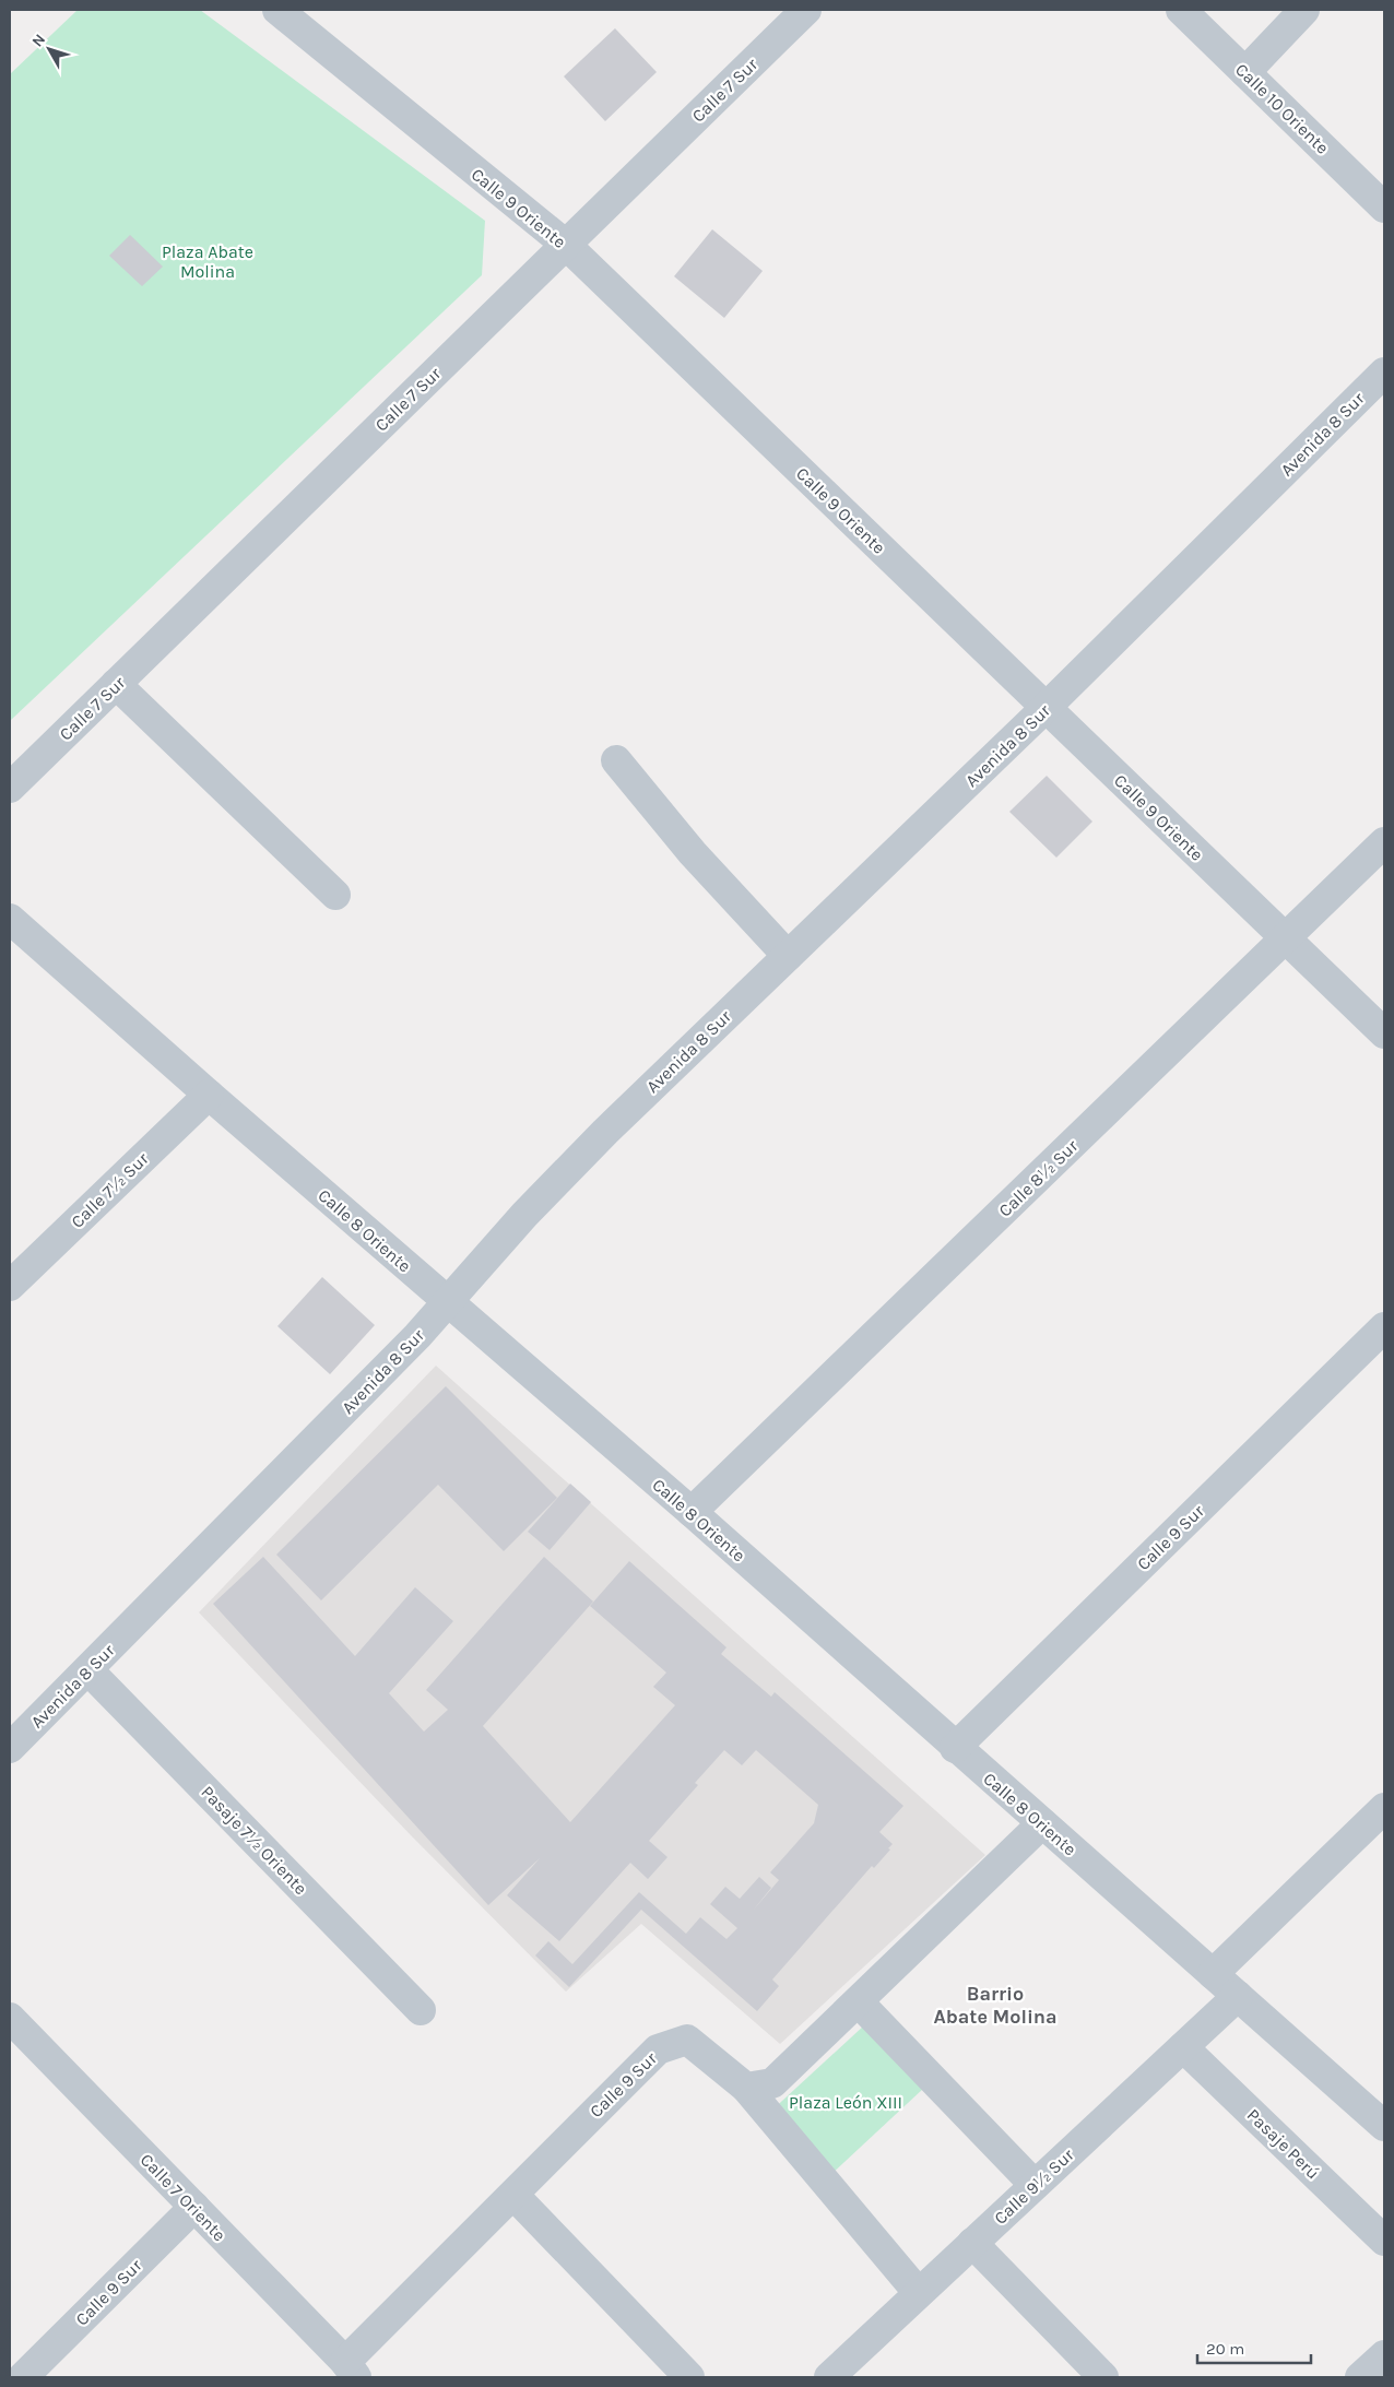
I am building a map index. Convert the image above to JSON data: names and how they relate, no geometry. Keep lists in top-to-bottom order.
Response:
{
  "streets": {
    "street": [
      "Calle 7 Sur",
      "Calle 10 Oriente",
      "Calle 9 Oriente",
      "Avenida 8 Sur",
      "Calle 8½ Sur",
      "Calle 7½ Sur",
      "Calle 8 Oriente",
      "Calle 9 Sur",
      "Pasaje 7½ Oriente",
      "Pasaje Perú",
      "Calle 9½ Sur",
      "Calle 7 Oriente"
    ]
  },
  "crossings": [
    ["Calle 7 Sur", "Calle 9 Oriente"],
    ["Calle 9 Oriente", "Avenida 8 Sur"],
    ["Calle 9 Oriente", "Calle 8½ Sur"],
    ["Avenida 8 Sur", "Calle 8 Oriente"],
    ["Avenida 8 Sur", "Pasaje 7½ Oriente"],
    ["Calle 8½ Sur", "Calle 8 Oriente"],
    ["Calle 7½ Sur", "Calle 8 Oriente"],
    ["Calle 8 Oriente", "Calle 9 Sur"],
    ["Calle 8 Oriente", "Calle 9½ Sur"],
    ["Calle 9 Sur", "Calle 7 Oriente"],
    ["Pasaje Perú", "Calle 9½ Sur"]
  ],
  "districts": ["Barrio Abate Molina"],
  "parks": ["Plaza Abate Molina", "Plaza León XIII"],
  "scale_bar": "20 m",
  "north": "top left"
}
